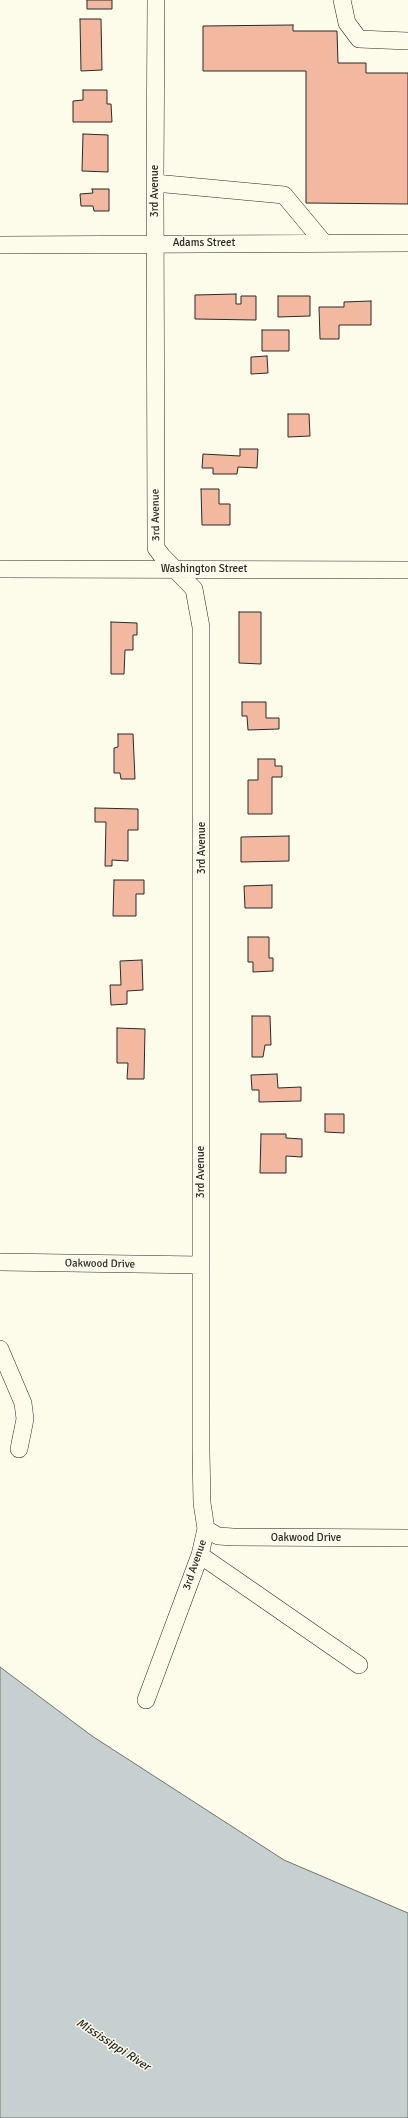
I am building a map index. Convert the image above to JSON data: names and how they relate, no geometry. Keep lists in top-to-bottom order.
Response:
{
  "streets": {
    "street": [
      "3rd Avenue",
      "Adams Street",
      "Washington Street",
      "Oakwood Drive"
    ]
  },
  "crossings": [
    ["3rd Avenue", "Adams Street"],
    ["3rd Avenue", "Washington Street"],
    ["3rd Avenue", "Oakwood Drive"]
  ],
  "water": ["Mississippi River"]
}
